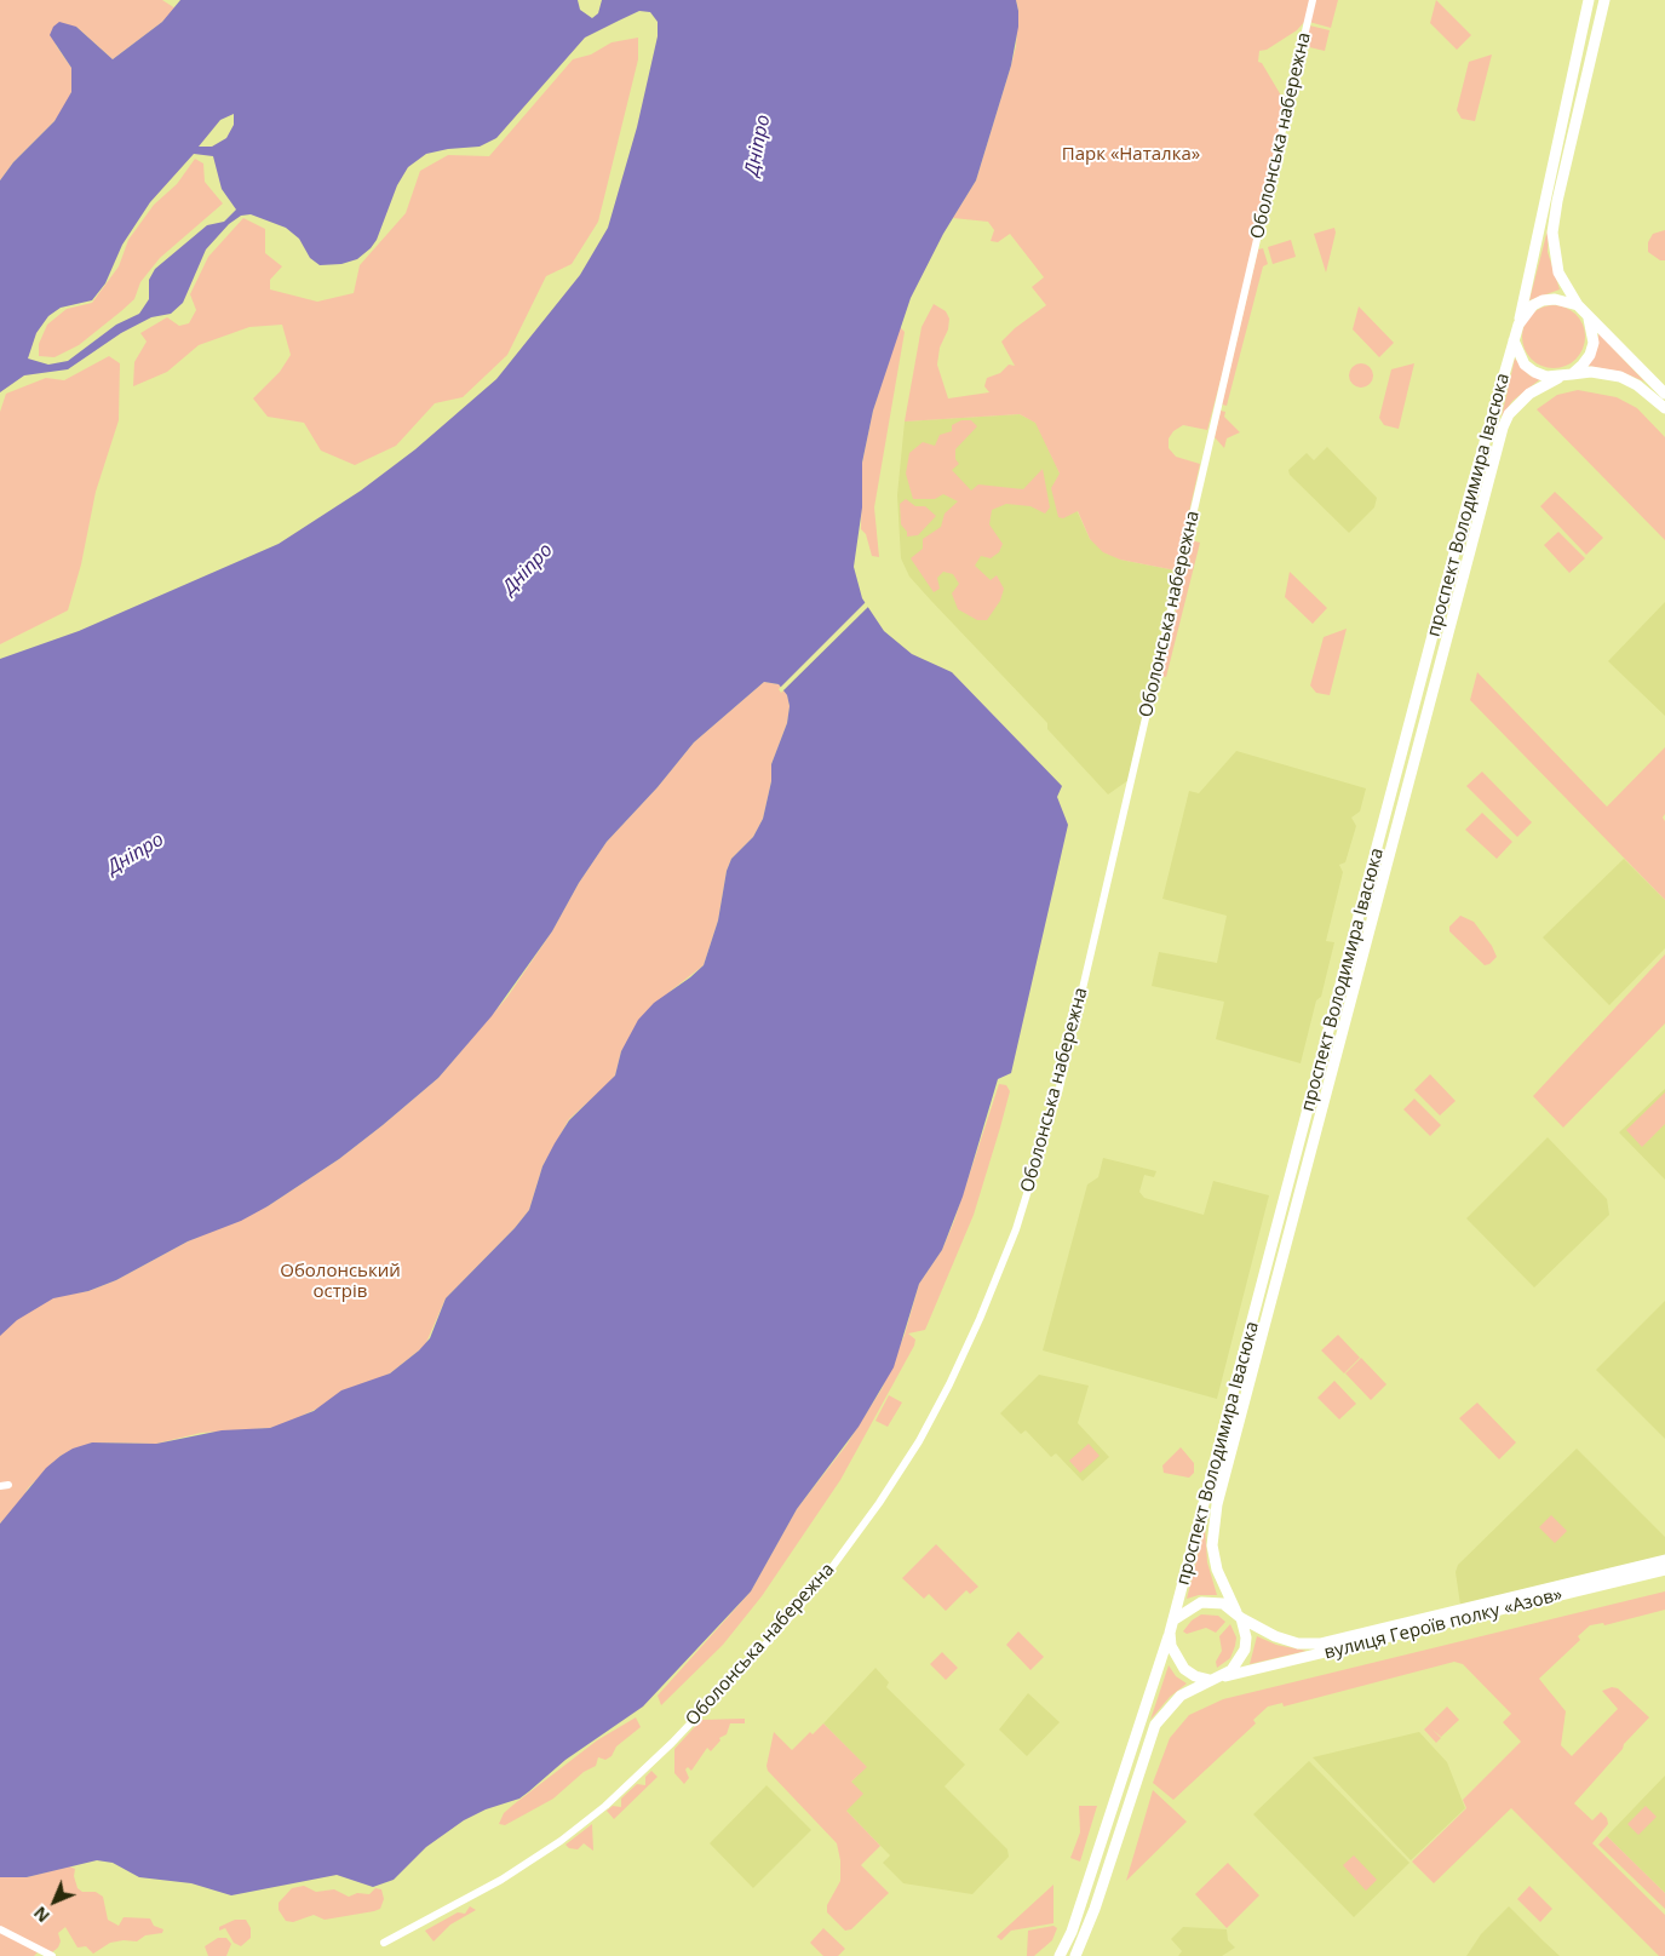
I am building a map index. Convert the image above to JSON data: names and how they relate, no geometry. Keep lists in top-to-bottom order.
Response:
{
  "streets": {
    "main road": ["проспект Володимира Івасюка", "вулиця Героїв полку «Азов»"],
    "street": ["Оболонська набережна"]
  },
  "crossings": [
    ["проспект Володимира Івасюка", "вулиця Героїв полку «Азов»"]
  ],
  "water": ["Дніпро"],
  "parks": ["Парк «Наталка»", "Оболонський острів"],
  "north": "bottom left"
}
